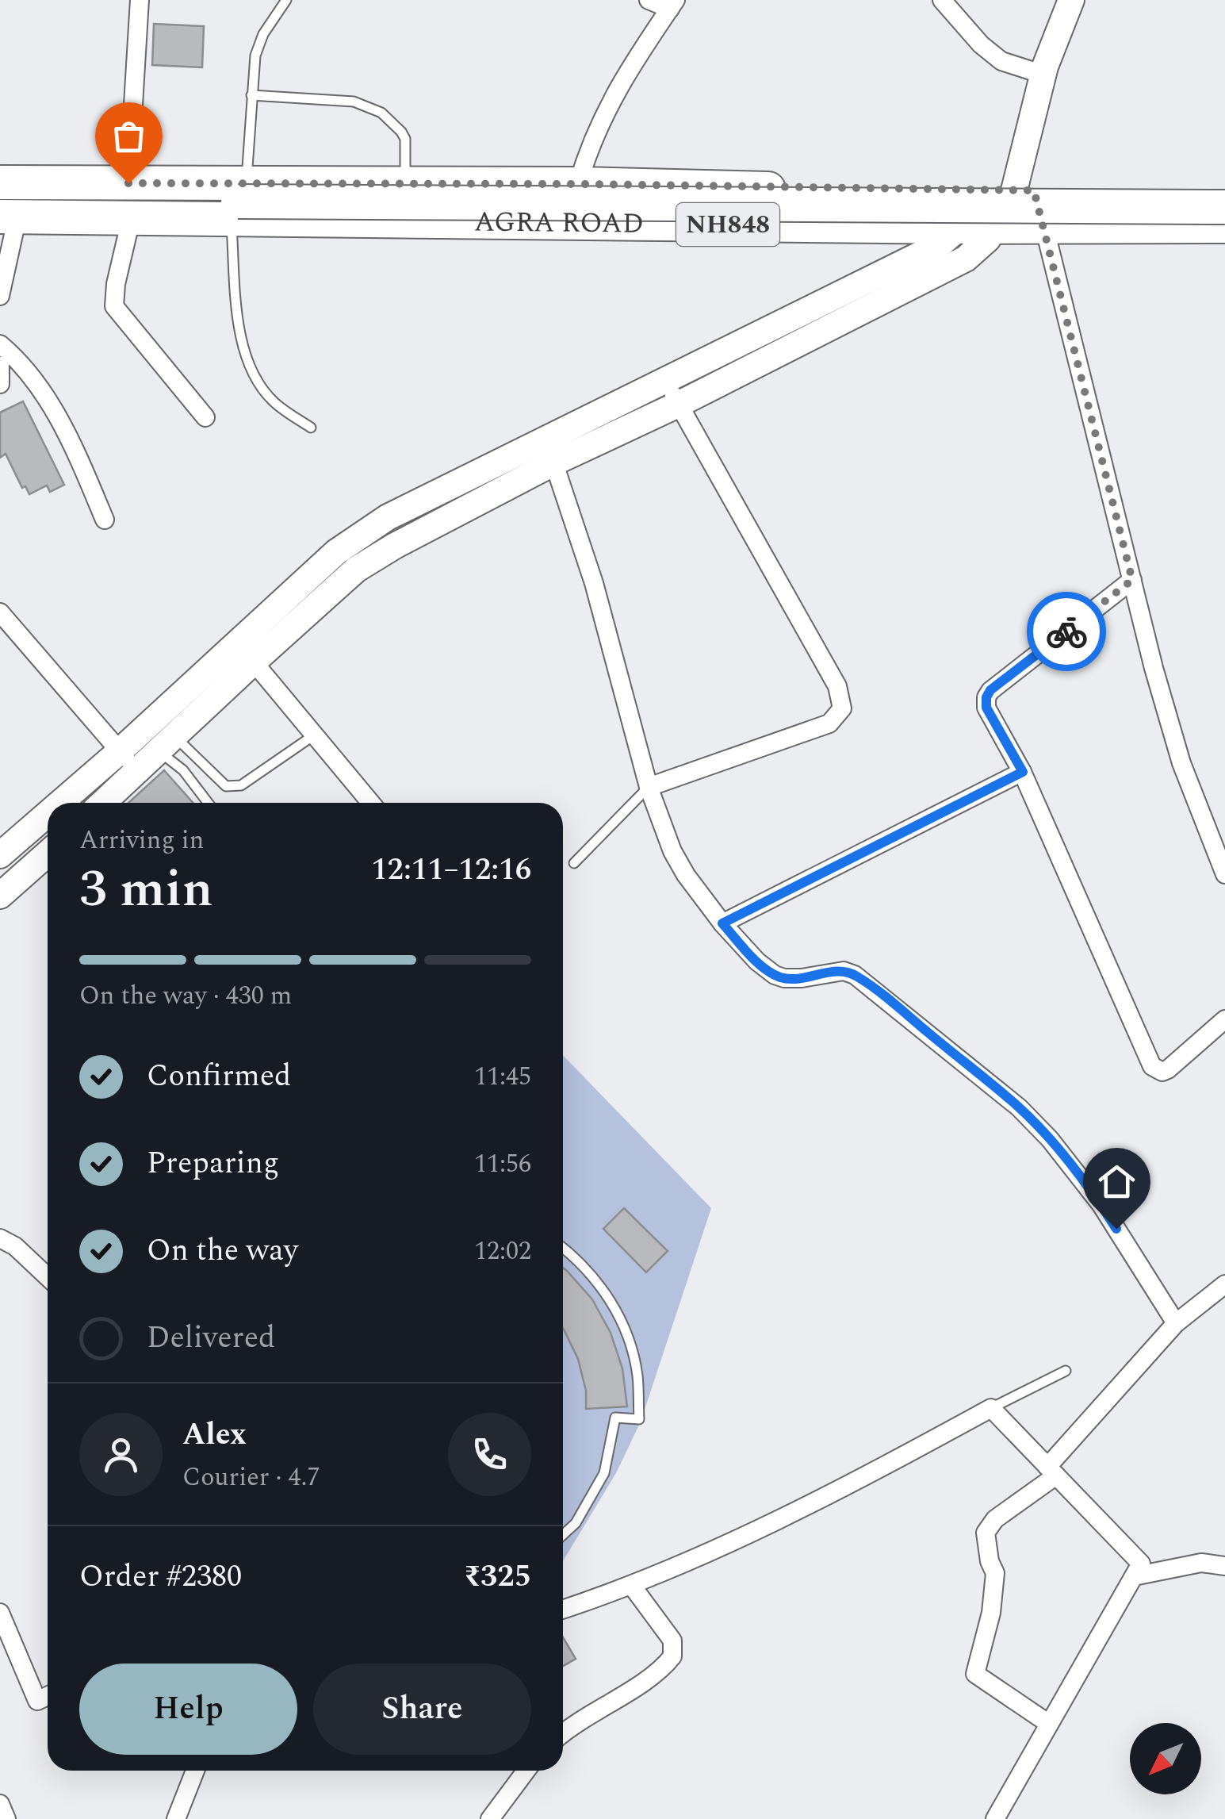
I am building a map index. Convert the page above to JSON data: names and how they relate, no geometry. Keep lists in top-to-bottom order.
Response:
{
  "streets": {
    "highway": ["AGRA ROAD", "NH848"]
  },
  "crossings": [
    ["AGRA ROAD", "NH848"]
  ],
  "north": "bottom left",
  "page": {
    "heading": ["3 min", "Arriving in", "12:11–12:16"],
    "panel": [
      "Alex",
      "Courier · 4.7",
      "Order #2380",
      "₹325"
    ],
    "bar": "On the way · 430 m",
    "list": [
      ["Confirmed", "11:45"],
      ["Preparing", "11:56"],
      ["On the way", "12:02"],
      "Delivered"
    ],
    "buttons": ["Help", "Share"]
  }
}
